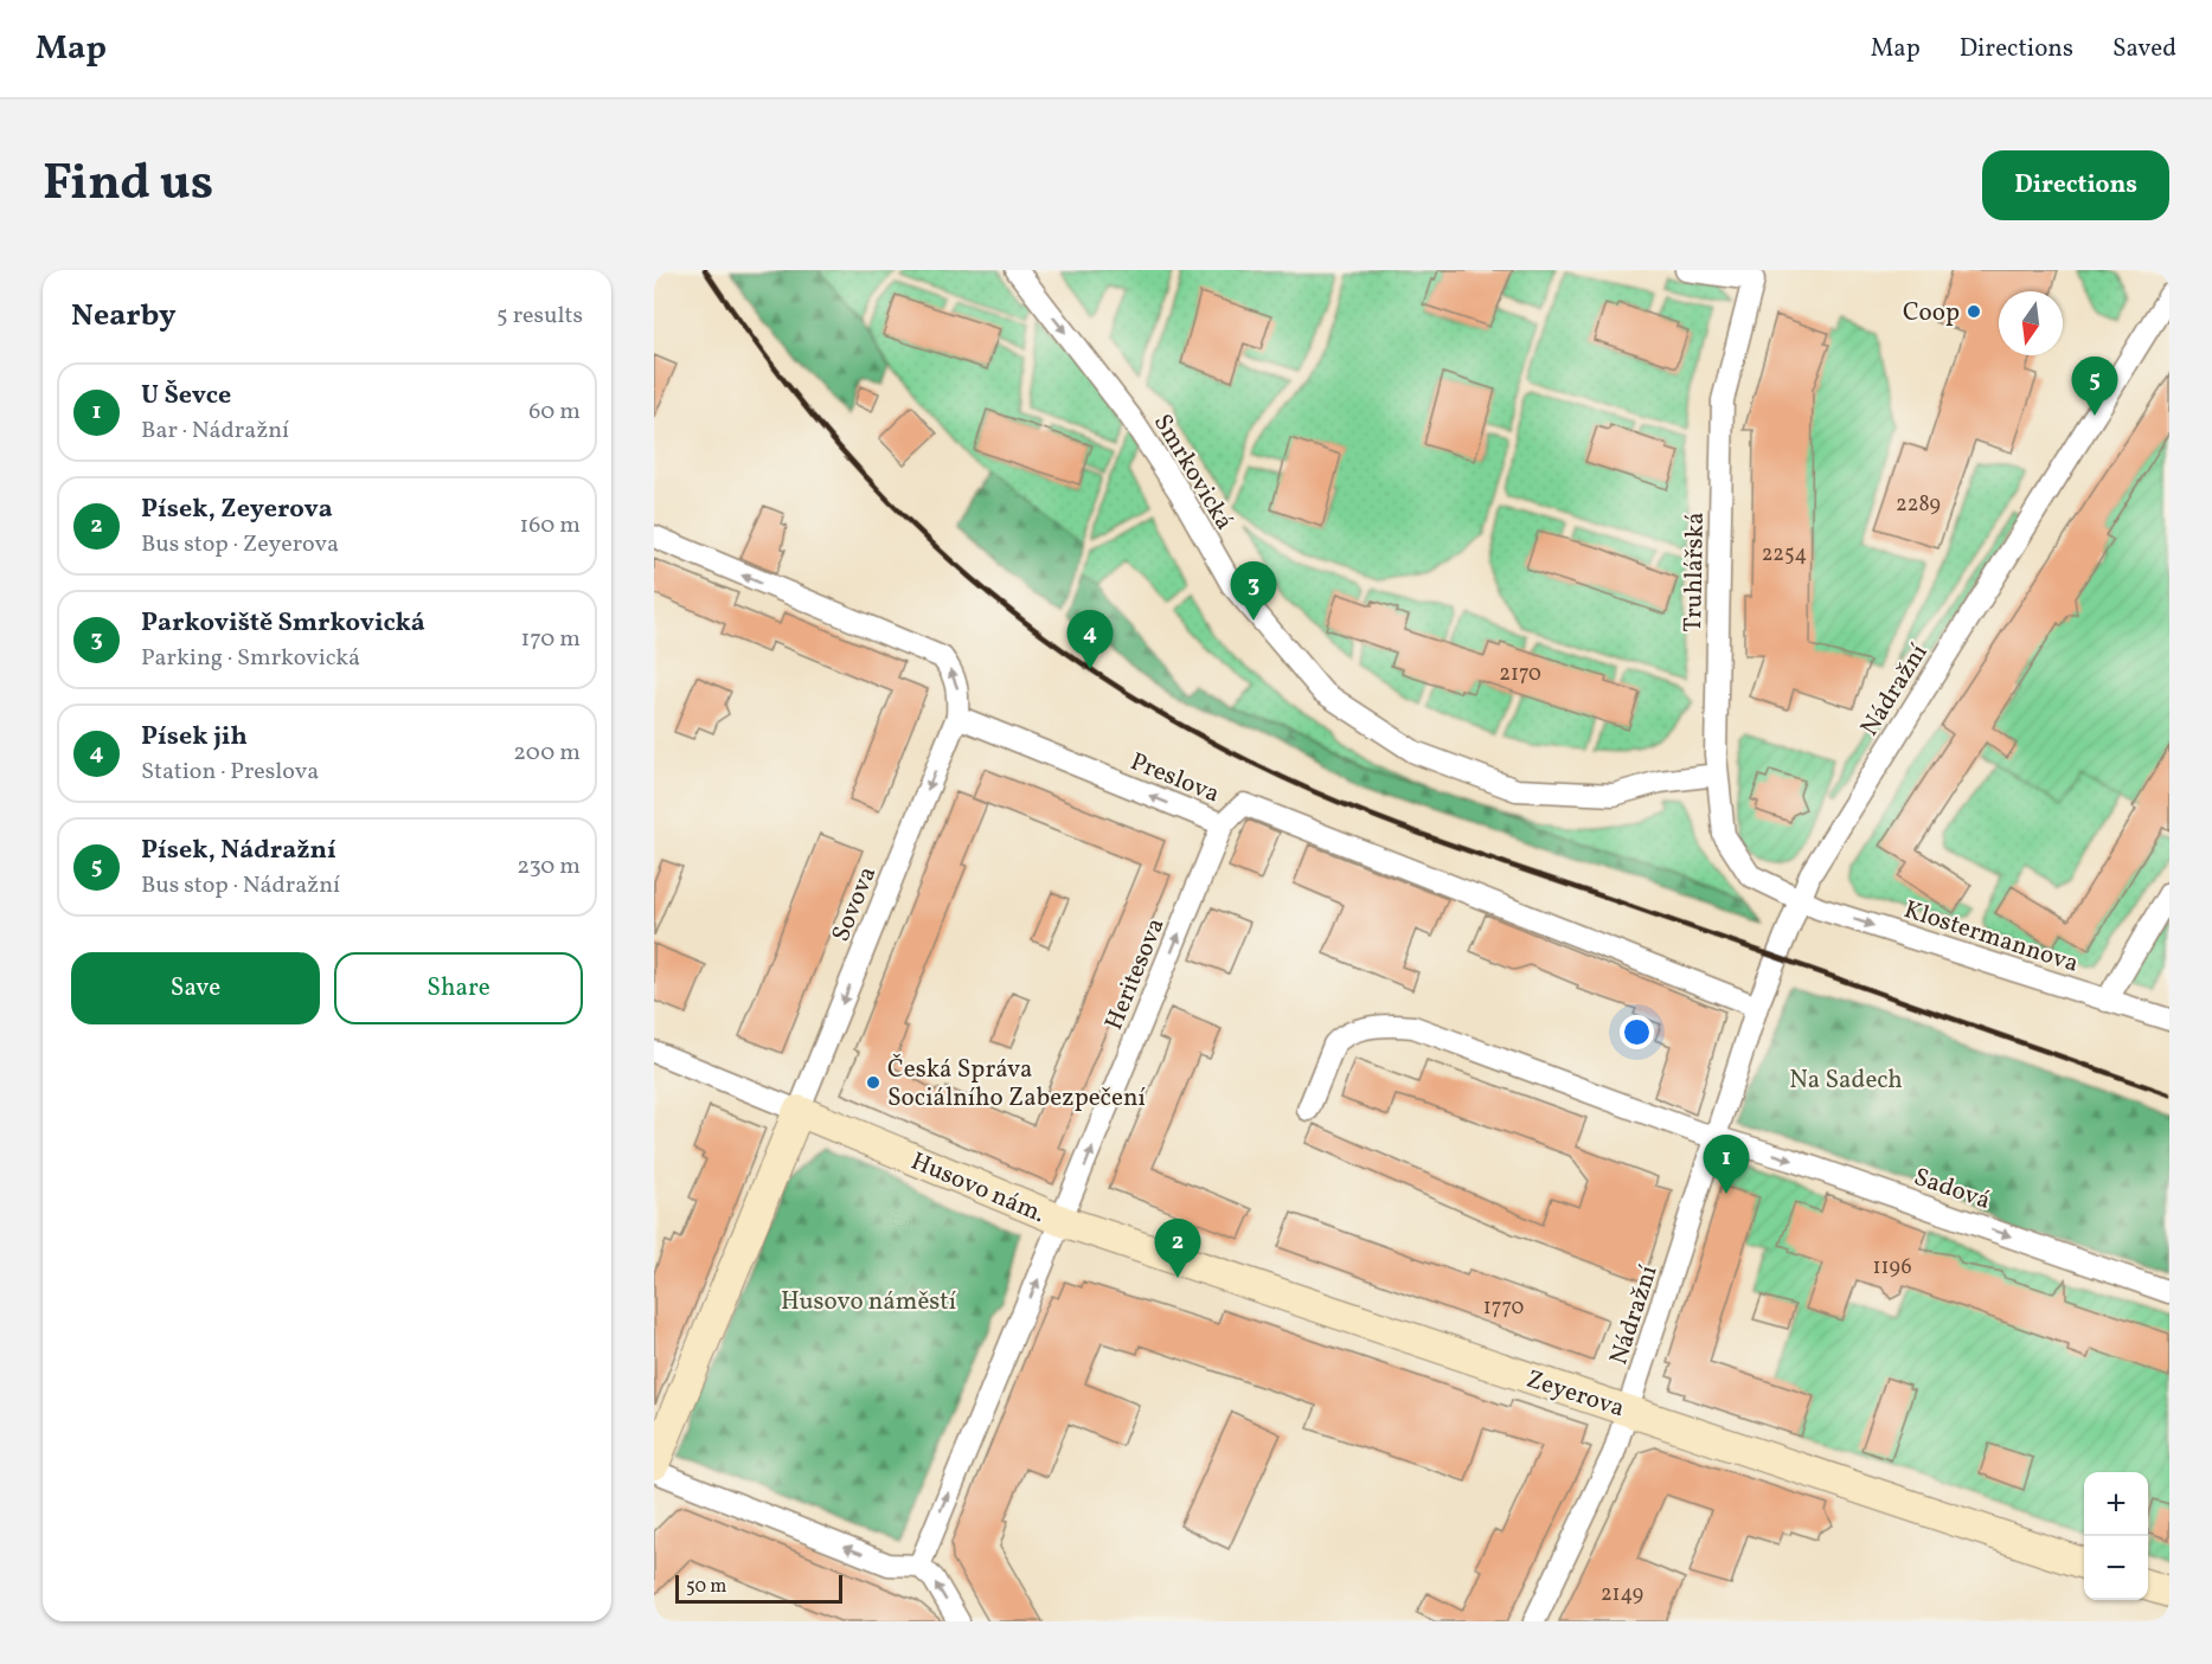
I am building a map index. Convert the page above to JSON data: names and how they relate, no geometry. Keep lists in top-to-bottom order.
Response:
{
  "streets": {
    "street": [
      "Smrkovická",
      "Truhlářská",
      "Nádražní",
      "Preslova",
      "Sovova",
      "Klostermannova",
      "Heritesova",
      "Husovo nám.",
      "Sadová",
      "Zeyerova"
    ]
  },
  "crossings": [
    ["Smrkovická", "Truhlářská"],
    ["Truhlářská", "Nádražní"],
    ["Truhlářská", "Klostermannova"],
    ["Nádražní", "Preslova"],
    ["Nádražní", "Klostermannova"],
    ["Nádražní", "Sadová"],
    ["Nádražní", "Zeyerova"],
    ["Preslova", "Sovova"],
    ["Preslova", "Heritesova"],
    ["Sovova", "Husovo nám."],
    ["Heritesova", "Husovo nám."],
    ["Heritesova", "Zeyerova"],
    ["Husovo nám.", "Zeyerova"]
  ],
  "one_way": [
    "Smrkovická",
    "Sovova",
    "Klostermannova",
    "Heritesova",
    "Husovo nám.",
    "Sadová"
  ],
  "parks": ["Na Sadech", "Husovo náměstí"],
  "places": ["Coop", "Česká Správa Sociálního Zabezpečení"],
  "house_numbers": [
    "2289",
    "2254",
    "2170",
    "1196",
    "1770",
    "2149"
  ],
  "scale_bar": "50 m",
  "north": "bottom",
  "page": {
    "header": "Map",
    "nav": ["Map", "Directions", "Saved"],
    "title": "Find us",
    "buttons": [
      "Directions",
      ["Save", "Share"]
    ],
    "heading": ["Nearby", "5 results"],
    "pins": [
      "5",
      "3",
      "4",
      "1",
      "2"
    ],
    "list": [
      {
        "mark": "1",
        "name": "U Ševce",
        "note": "Bar · Nádražní",
        "value": "60 m"
      },
      {
        "mark": "2",
        "name": "Písek, Zeyerova",
        "note": "Bus stop · Zeyerova",
        "value": "160 m"
      },
      {
        "mark": "3",
        "name": "Parkoviště Smrkovická",
        "note": "Parking · Smrkovická",
        "value": "170 m"
      },
      {
        "mark": "4",
        "name": "Písek jih",
        "note": "Station · Preslova",
        "value": "200 m"
      },
      {
        "mark": "5",
        "name": "Písek, Nádražní",
        "note": "Bus stop · Nádražní",
        "value": "230 m"
      }
    ],
    "map_buttons": ["+", "−"],
    "scale": "50 m"
  }
}
